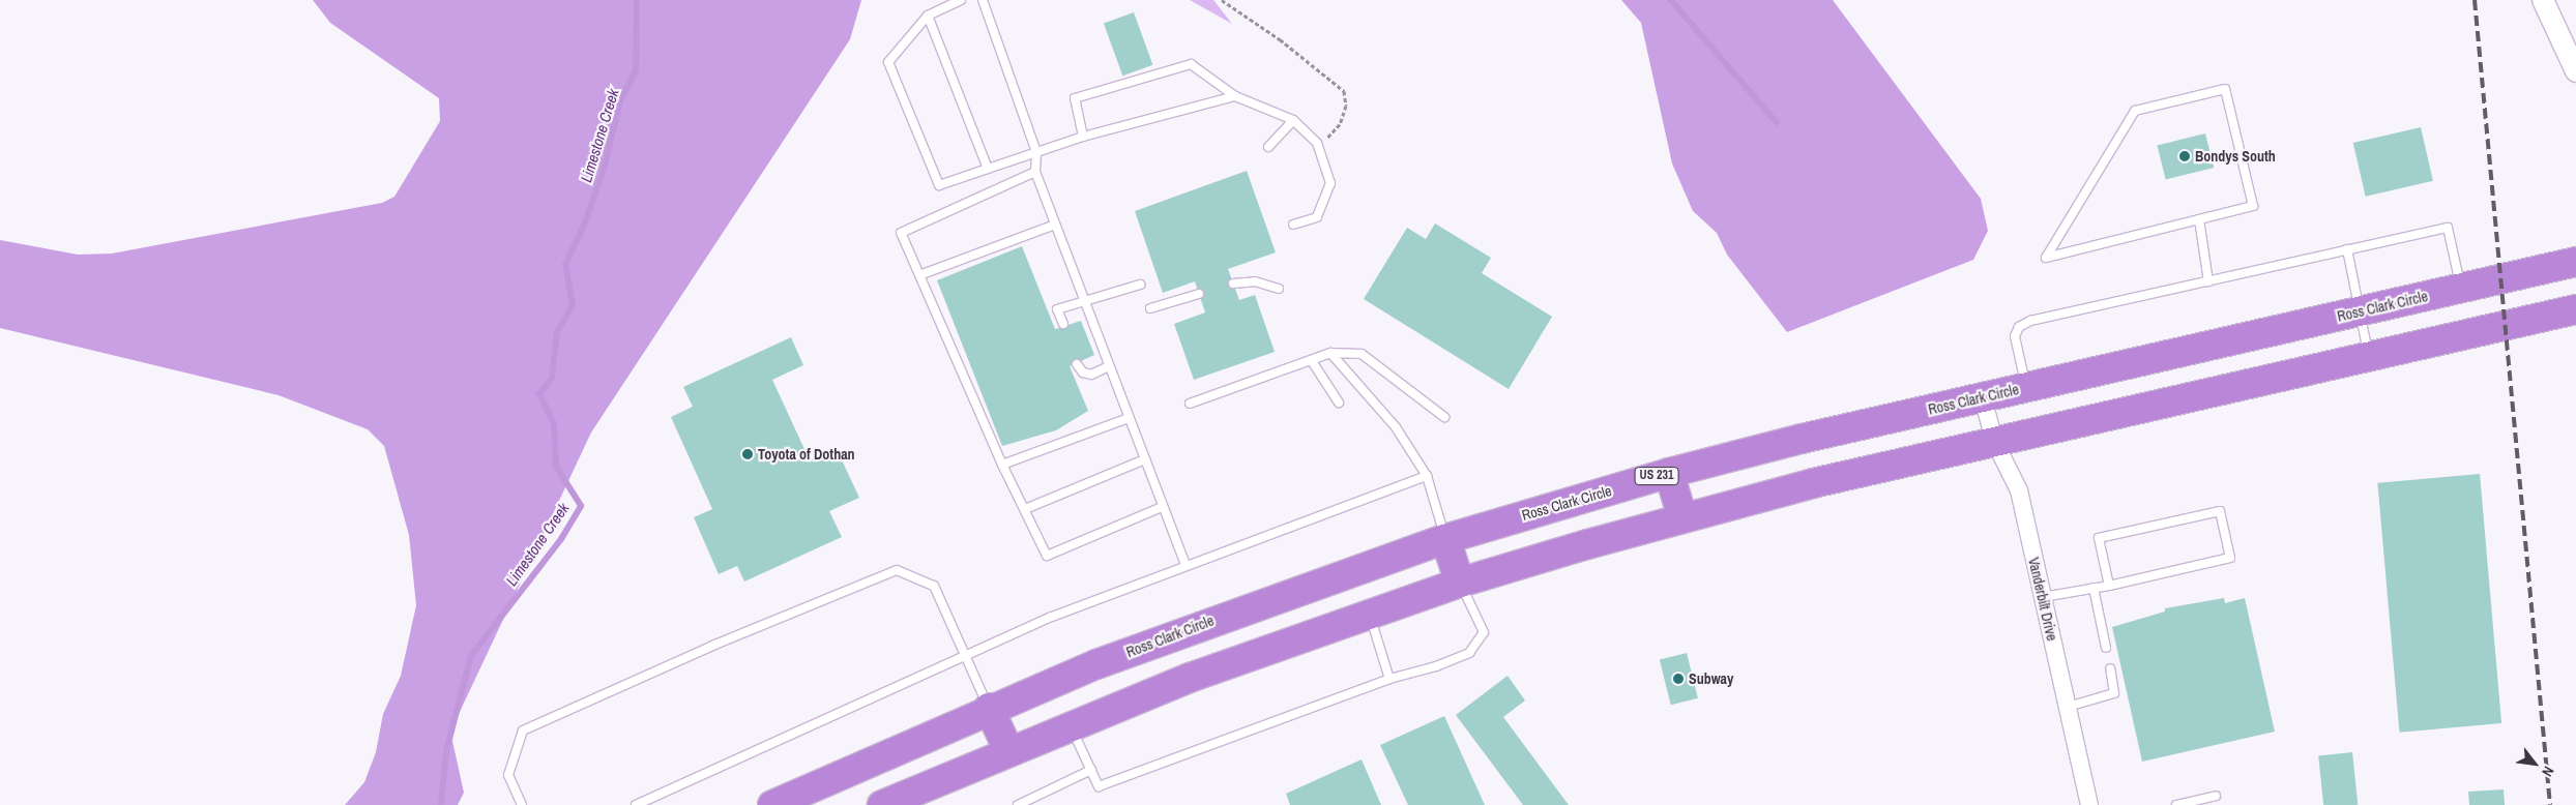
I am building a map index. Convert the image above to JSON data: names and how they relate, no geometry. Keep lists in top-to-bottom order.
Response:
{
  "streets": {
    "highway": ["Ross Clark Circle", "US 231"],
    "street": ["Vanderbilt Drive"]
  },
  "crossings": [
    ["Ross Clark Circle", "Vanderbilt Drive"]
  ],
  "water": ["Limestone Creek"],
  "places": ["Bondys South", "Toyota of Dothan", "Subway"],
  "north": "bottom right"
}
